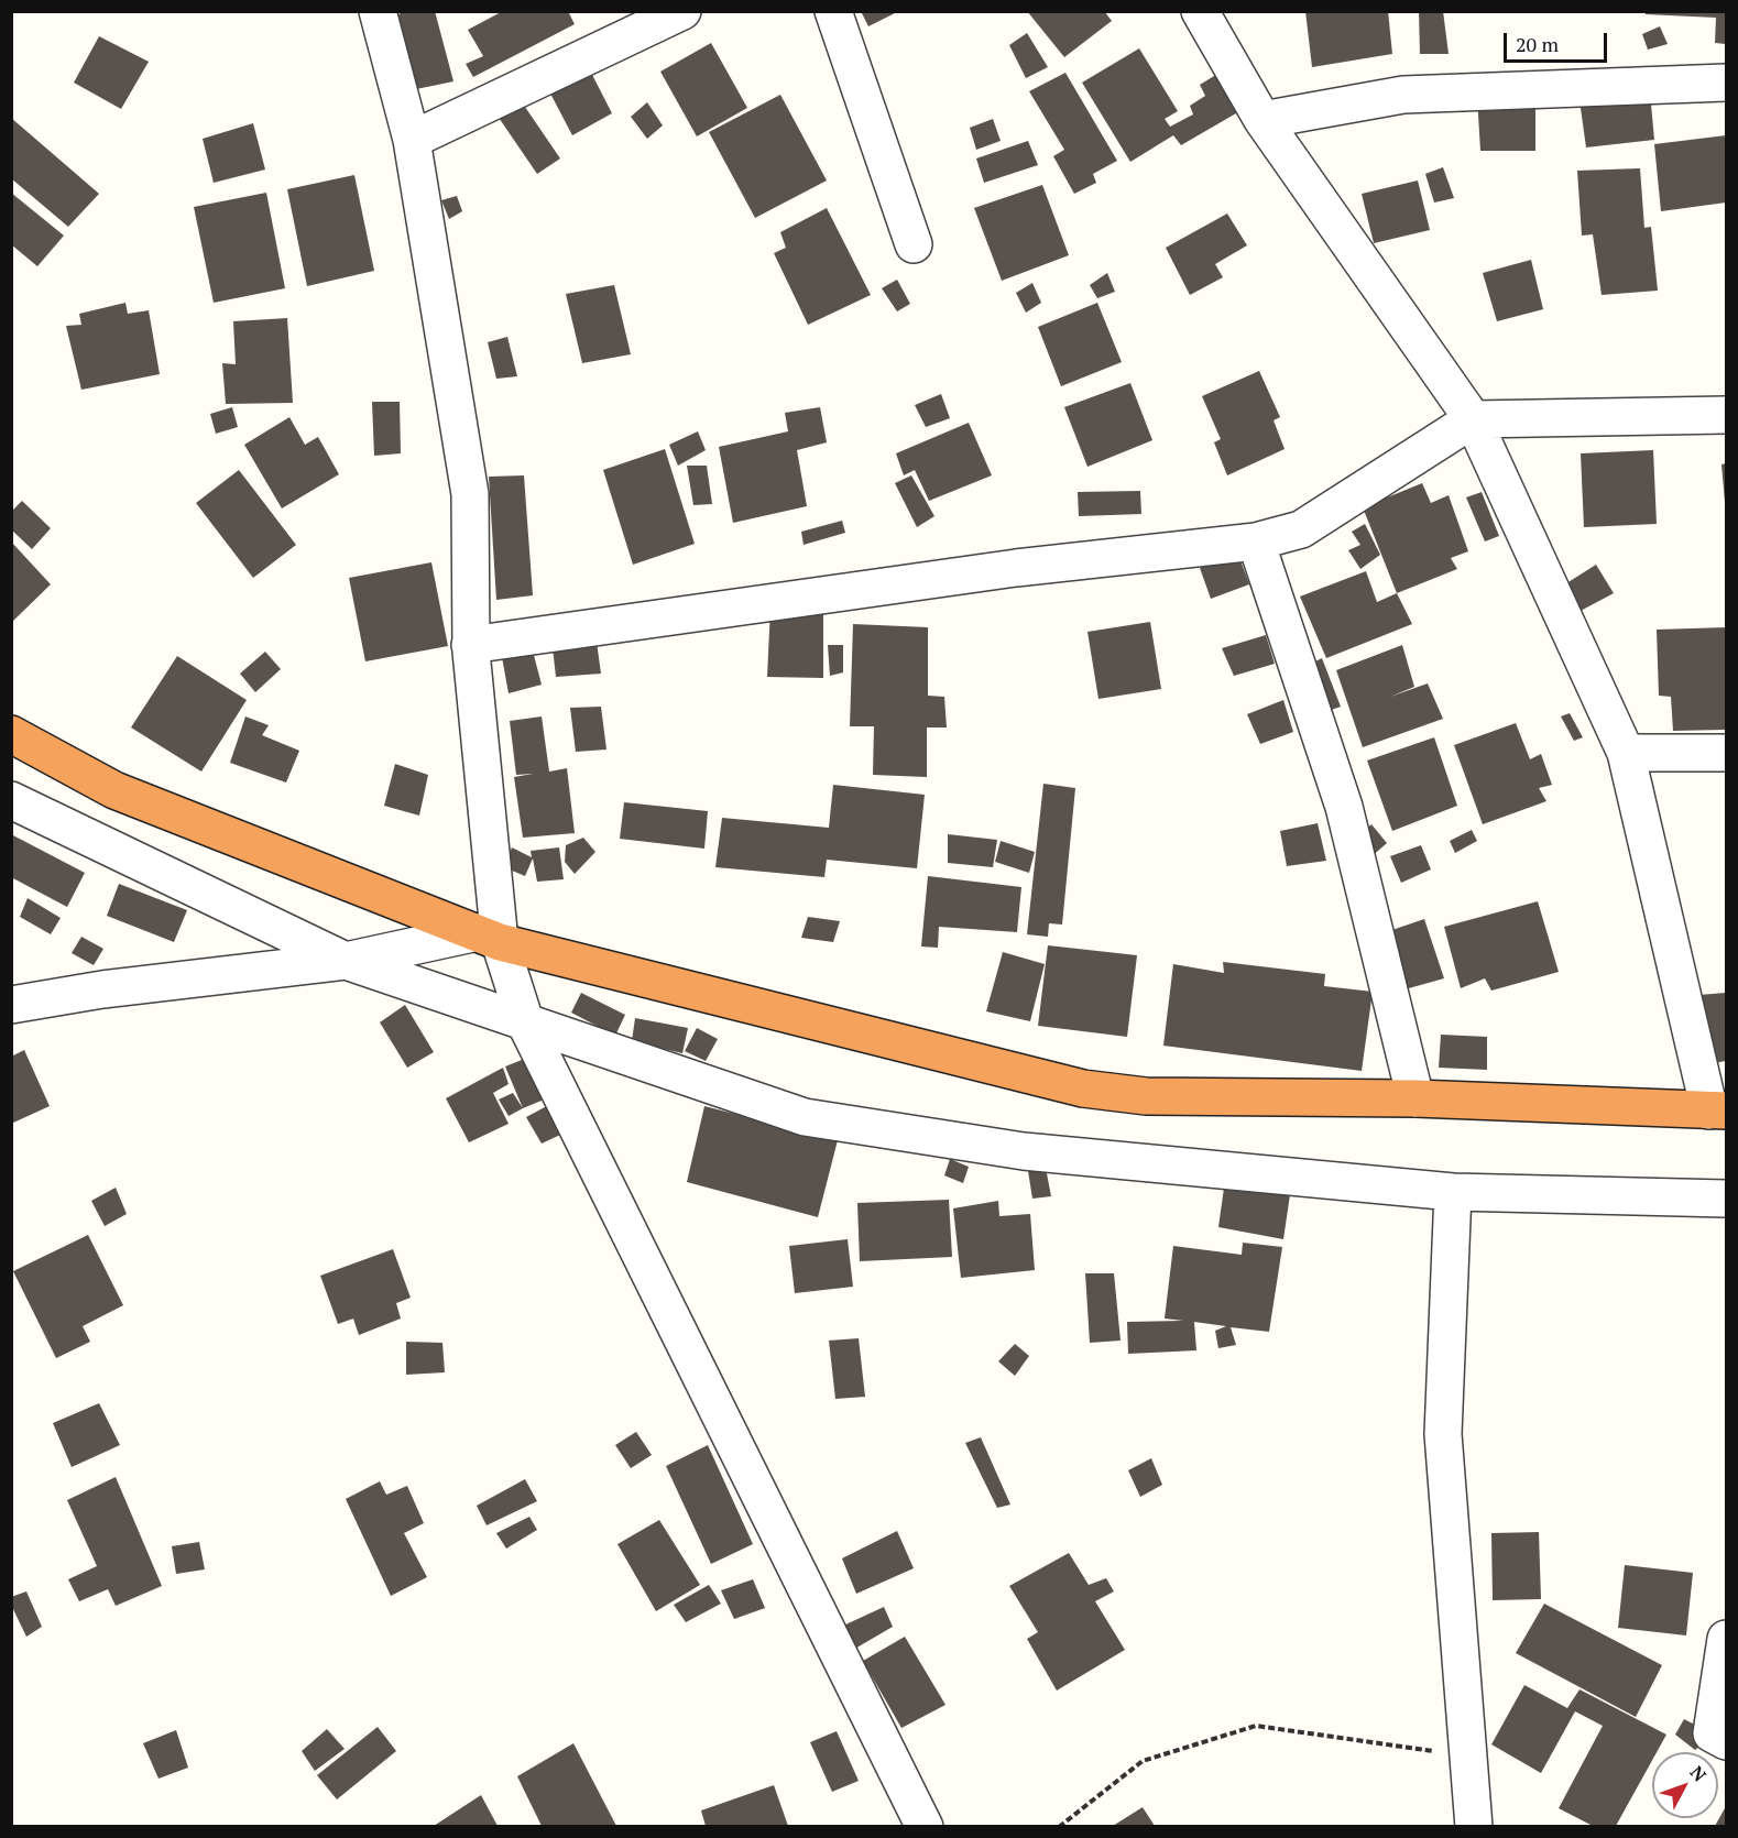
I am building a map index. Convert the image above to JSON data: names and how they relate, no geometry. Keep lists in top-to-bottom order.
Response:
{
  "scale_bar": "20 m",
  "north": "top right"
}
